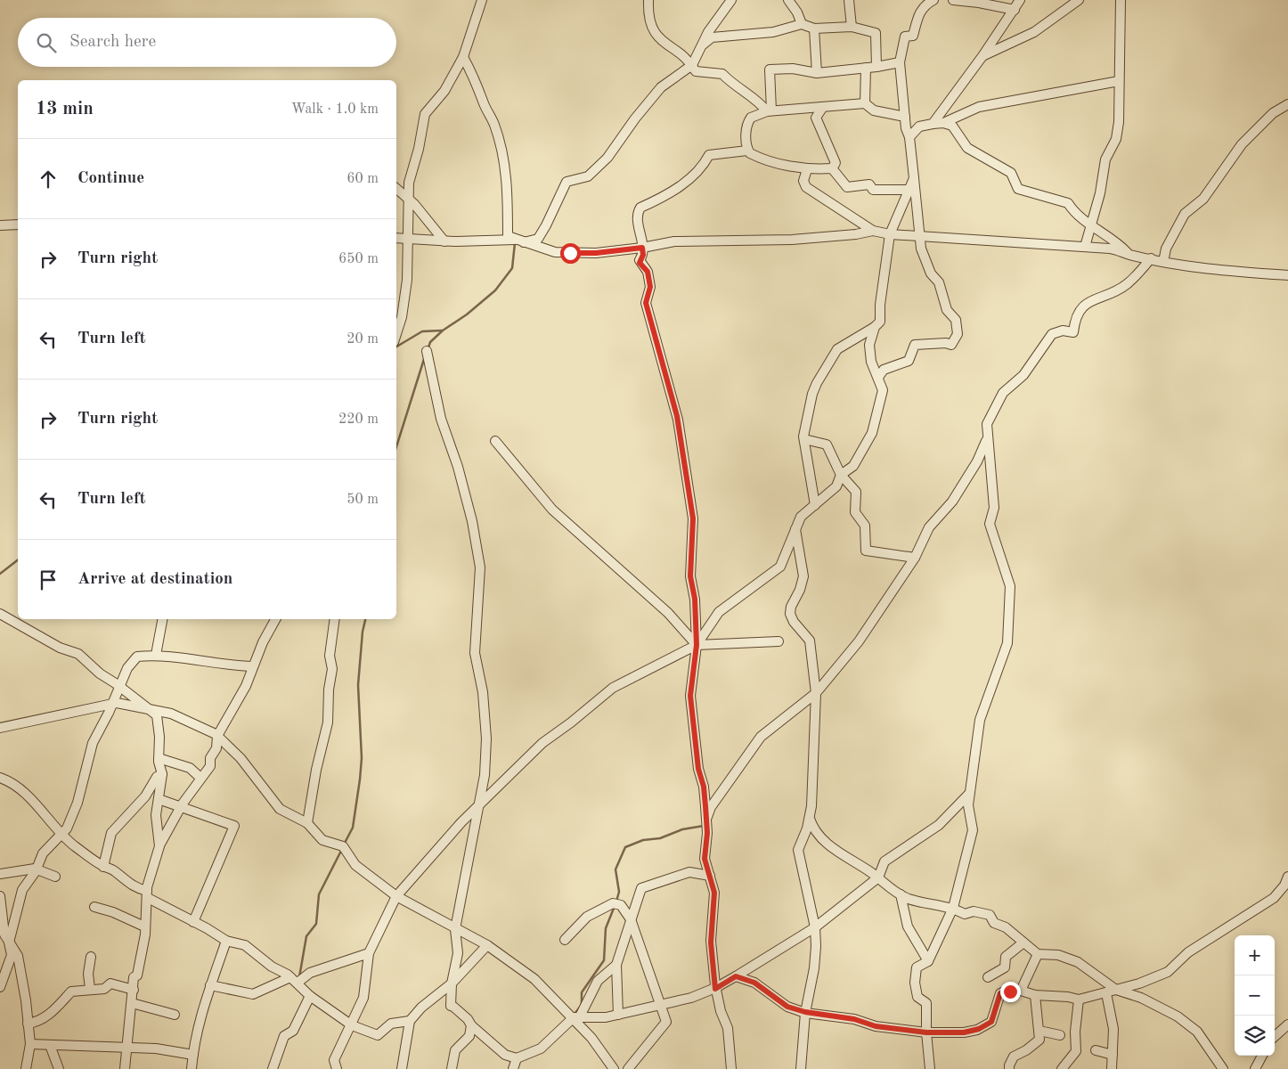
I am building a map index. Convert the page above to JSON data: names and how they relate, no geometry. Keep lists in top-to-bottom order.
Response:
{
  "page": {
    "search": "Search here",
    "heading": ["13 min", "Walk · 1.0 km"],
    "list": [
      ["Continue", "60 m"],
      ["Turn right", "650 m"],
      ["Turn left", "20 m"],
      ["Turn right", "220 m"],
      ["Turn left", "50 m"],
      "Arrive at destination"
    ],
    "map_buttons": ["+", "−"]
  }
}
